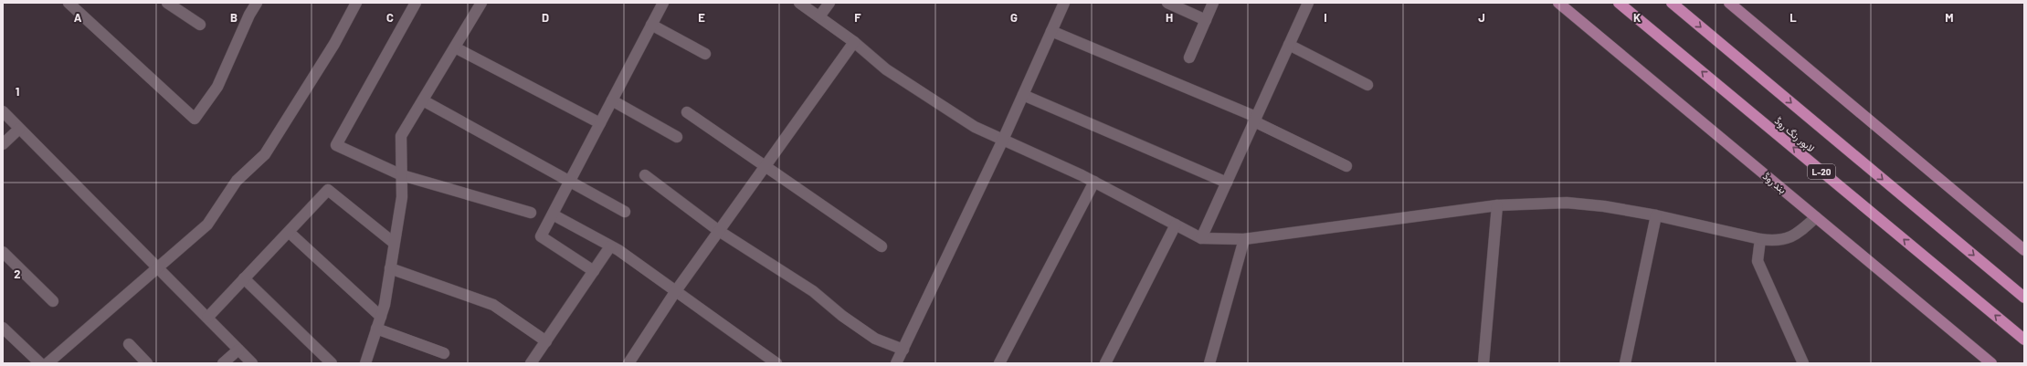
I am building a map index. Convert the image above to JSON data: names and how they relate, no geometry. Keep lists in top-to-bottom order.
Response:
{
  "streets": {
    "highway": ["لاہور رنگ روڈ", "L-20"],
    "main road": ["بند روڈ"]
  },
  "grid": {
    "columns": [
      "A",
      "B",
      "C",
      "D",
      "E",
      "F",
      "G",
      "H",
      "I",
      "J",
      "K",
      "L",
      "M"
    ],
    "rows": ["1", "2"]
  }
}
